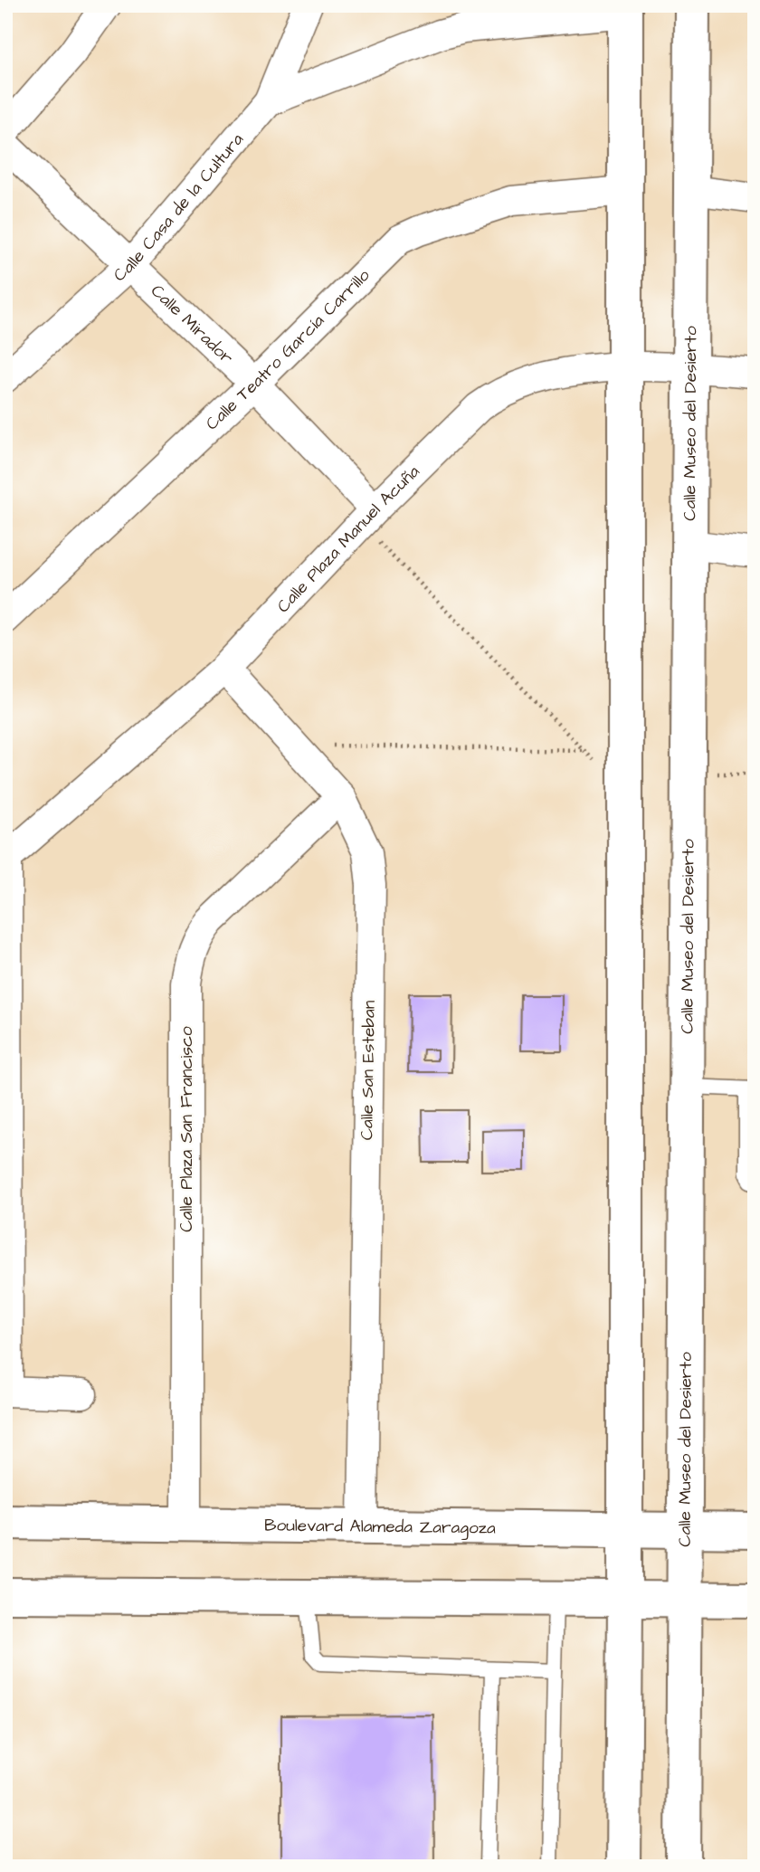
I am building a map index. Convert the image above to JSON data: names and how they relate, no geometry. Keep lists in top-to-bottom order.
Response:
{
  "streets": {
    "street": [
      "Calle Casa de la Cultura",
      "Calle Mirador",
      "Calle Teatro García Carrillo",
      "Calle Museo del Desierto",
      "Calle Plaza Manuel Acuña",
      "Calle San Esteban",
      "Calle Plaza San Francisco",
      "Boulevard Alameda Zaragoza"
    ]
  },
  "crossings": [
    ["Calle Casa de la Cultura", "Calle Mirador"],
    ["Calle Mirador", "Calle Teatro García Carrillo"],
    ["Calle Mirador", "Calle Plaza Manuel Acuña"],
    ["Calle Museo del Desierto", "Calle Plaza Manuel Acuña"],
    ["Calle Museo del Desierto", "Boulevard Alameda Zaragoza"],
    ["Calle Plaza Manuel Acuña", "Calle San Esteban"],
    ["Calle San Esteban", "Calle Plaza San Francisco"],
    ["Calle San Esteban", "Boulevard Alameda Zaragoza"],
    ["Calle Plaza San Francisco", "Boulevard Alameda Zaragoza"]
  ]
}
